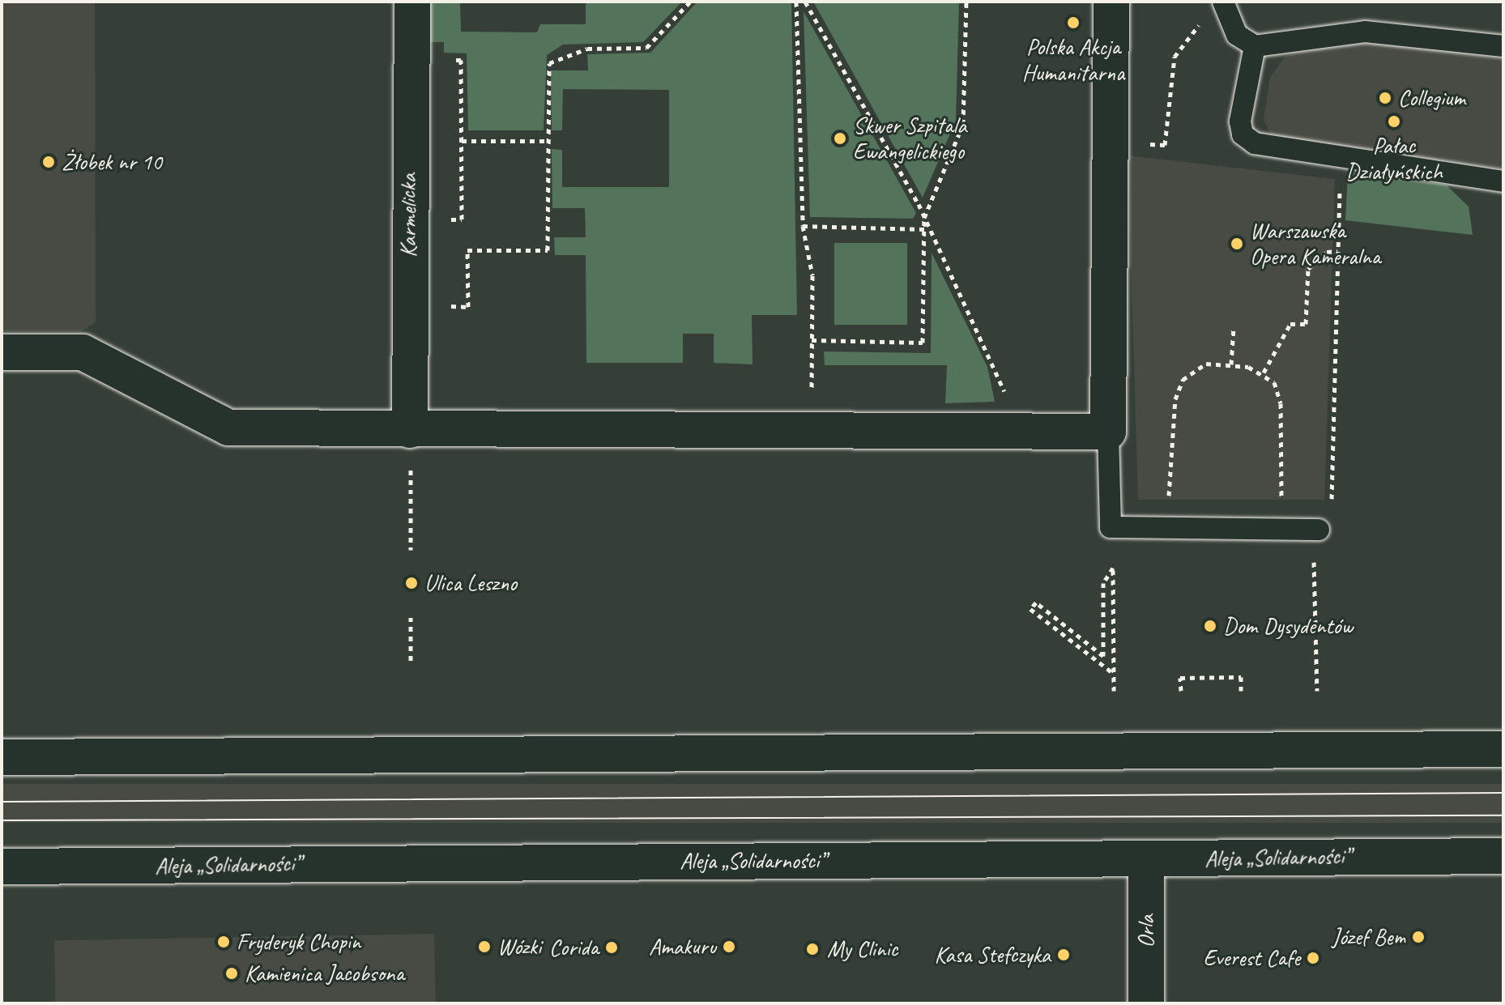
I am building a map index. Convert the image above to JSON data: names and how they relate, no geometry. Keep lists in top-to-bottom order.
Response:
{
  "streets": {
    "main road": ["Karmelicka", "Aleja „Solidarności”", "Orla"]
  },
  "crossings": [
    ["Aleja „Solidarności”", "Orla"]
  ],
  "places": [
    "Polska Akcja Humanitarna",
    "Collegium",
    "Pałac Działyńskich",
    "Skwer Szpitala Ewangelickiego",
    "Żłobek nr 10",
    "Warszawska Opera Kameralna",
    "Ulica Leszno",
    "Dom Dysydentów",
    "Józef Bem",
    "Fryderyk Chopin",
    "Wózki",
    "Amakuru",
    "Corida",
    "My Clinic",
    "Kasa Stefczyka",
    "Everest Cafe",
    "Kamienica Jacobsona"
  ]
}
